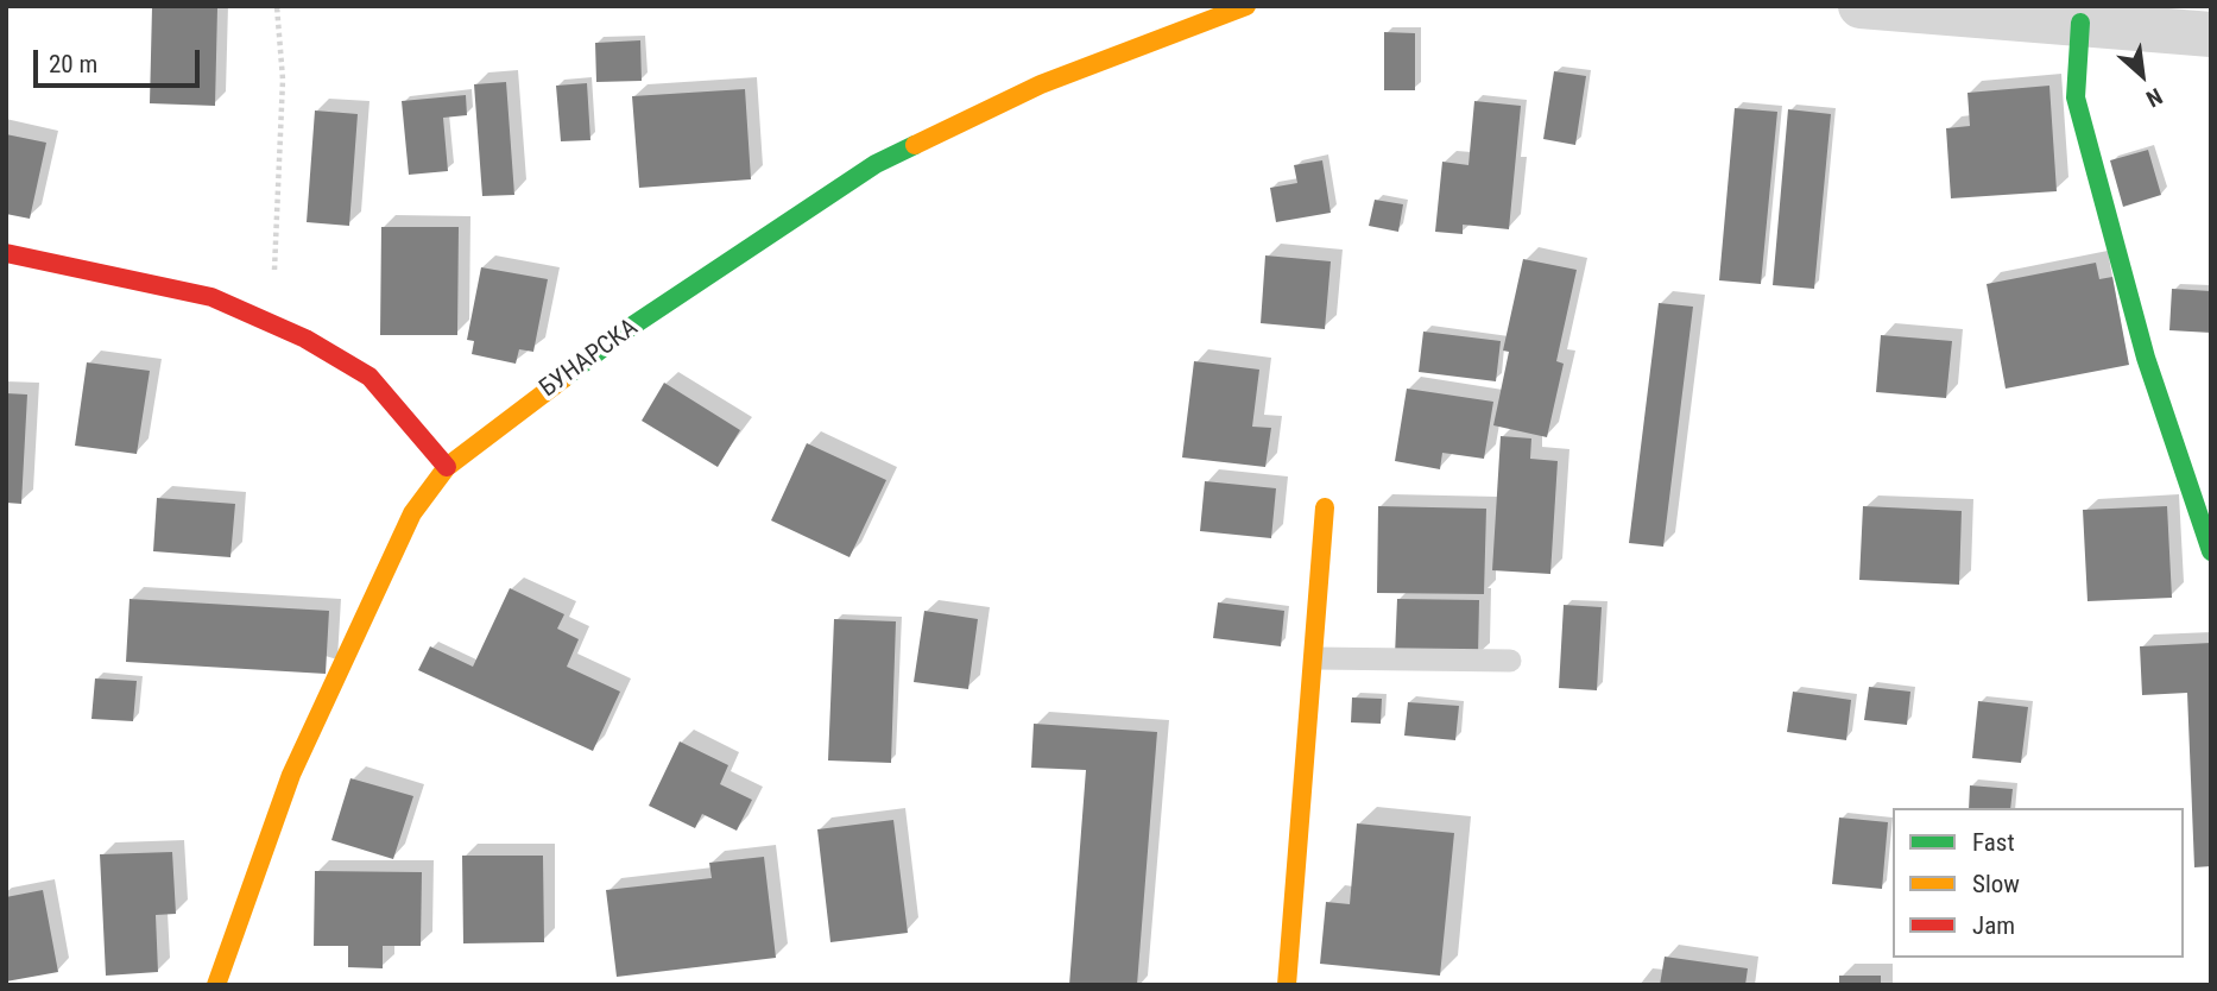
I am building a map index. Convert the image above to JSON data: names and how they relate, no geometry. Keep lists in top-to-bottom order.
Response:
{
  "streets": {
    "street": ["БУНАРСКА"]
  },
  "legend": ["Fast", "Slow", "Jam"],
  "scale_bar": "20 m",
  "north": "bottom right"
}
